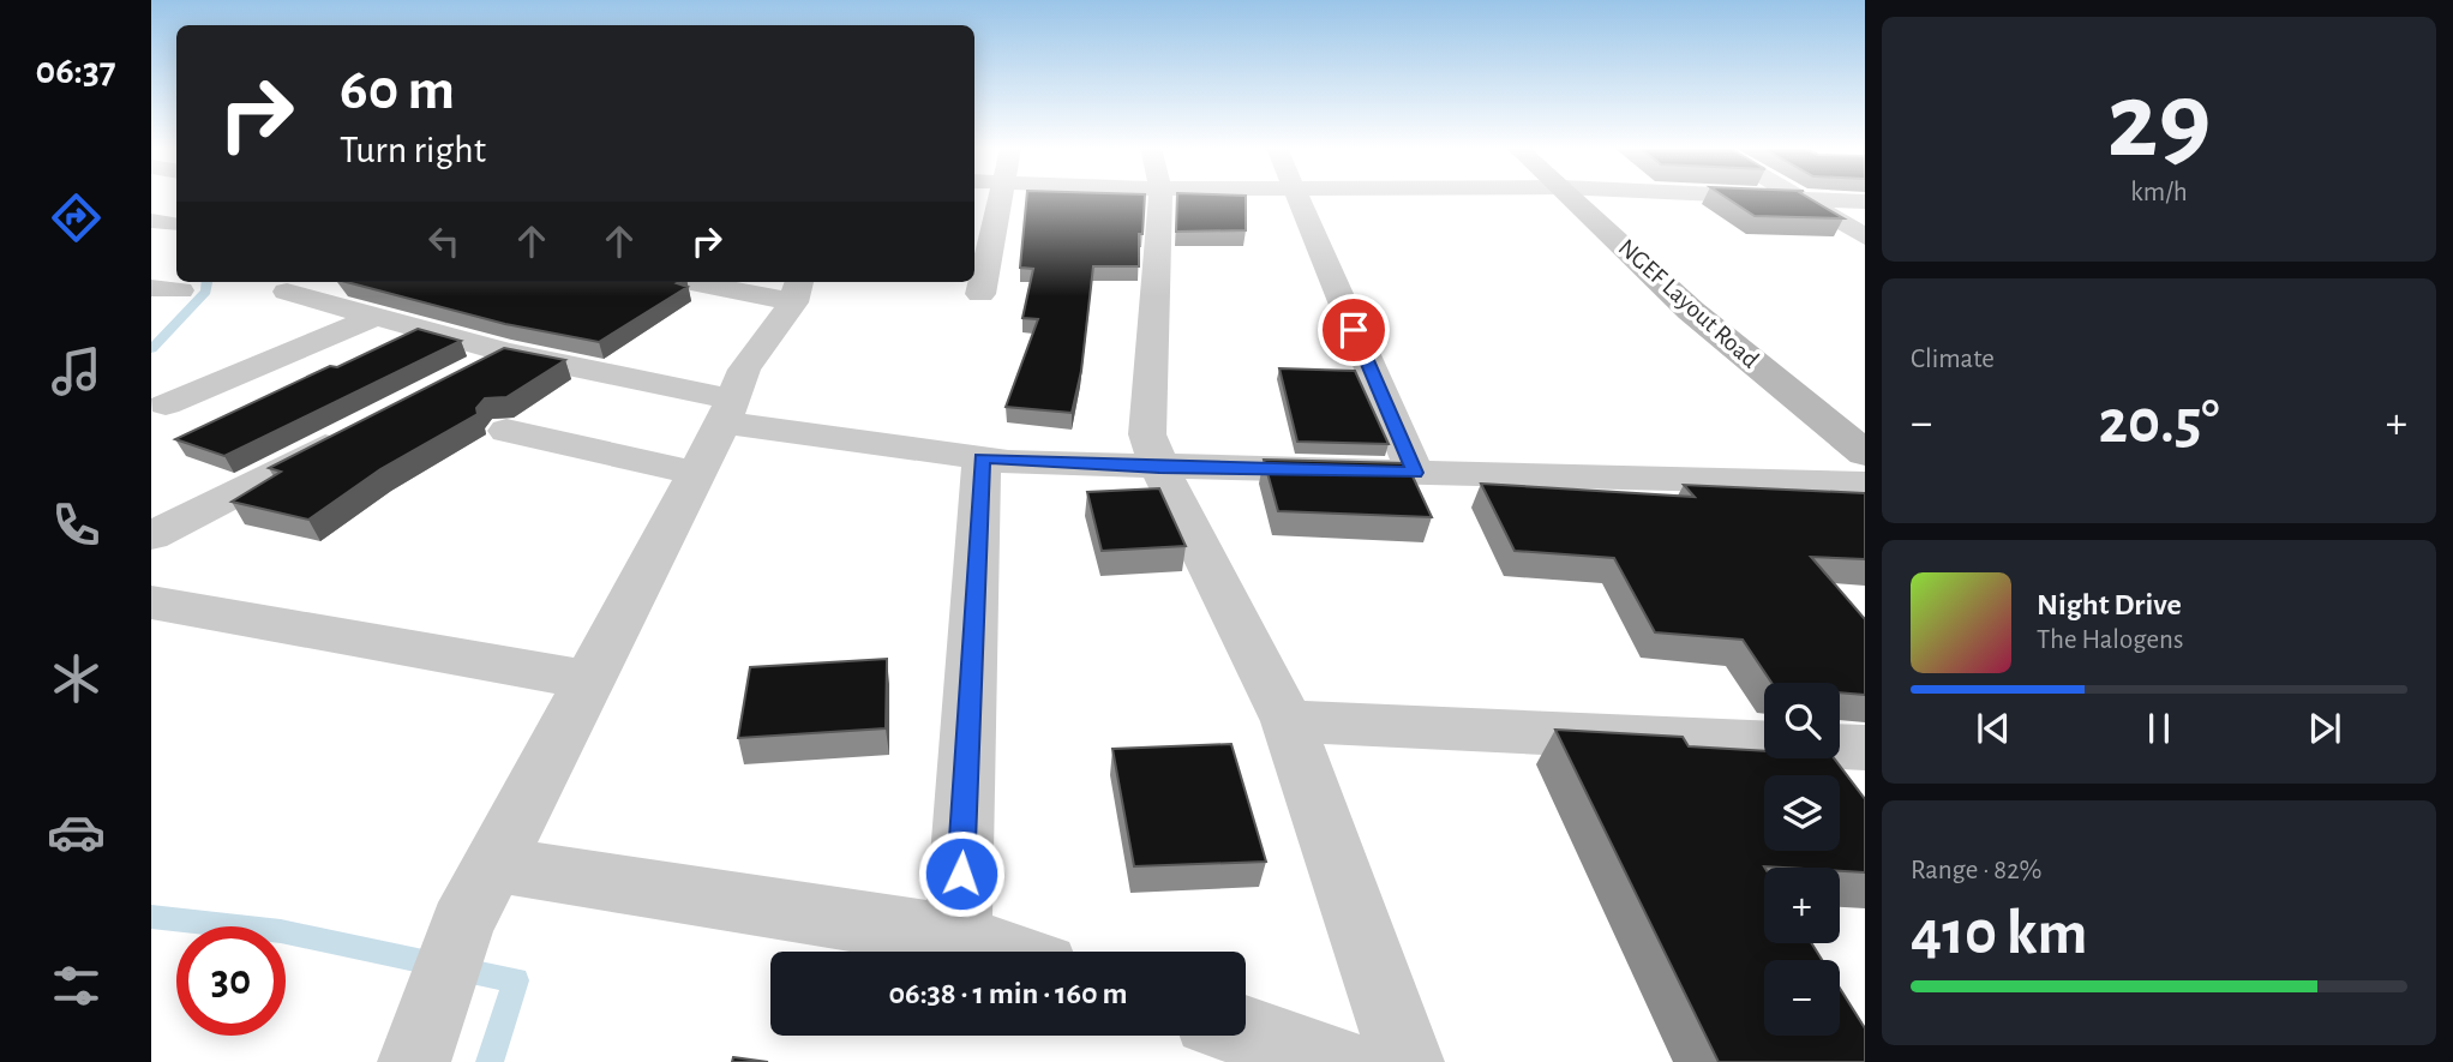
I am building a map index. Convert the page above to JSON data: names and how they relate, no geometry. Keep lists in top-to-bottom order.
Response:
{
  "streets": {
    "street": ["NGEF Layout Road"]
  },
  "page": {
    "tabs": "06:37",
    "tile": [
      ["29", "km/h"],
      "Climate",
      ["Range · 82%", "410 km"]
    ],
    "turn": ["60 m", "Turn right"],
    "heat": ["−", "20.5°", "+"],
    "song": ["Night Drive", "The Halogens"],
    "map_buttons": ["+", "−"],
    "limit": "30",
    "trip": "06:38 · 1 min · 160 m"
  }
}
